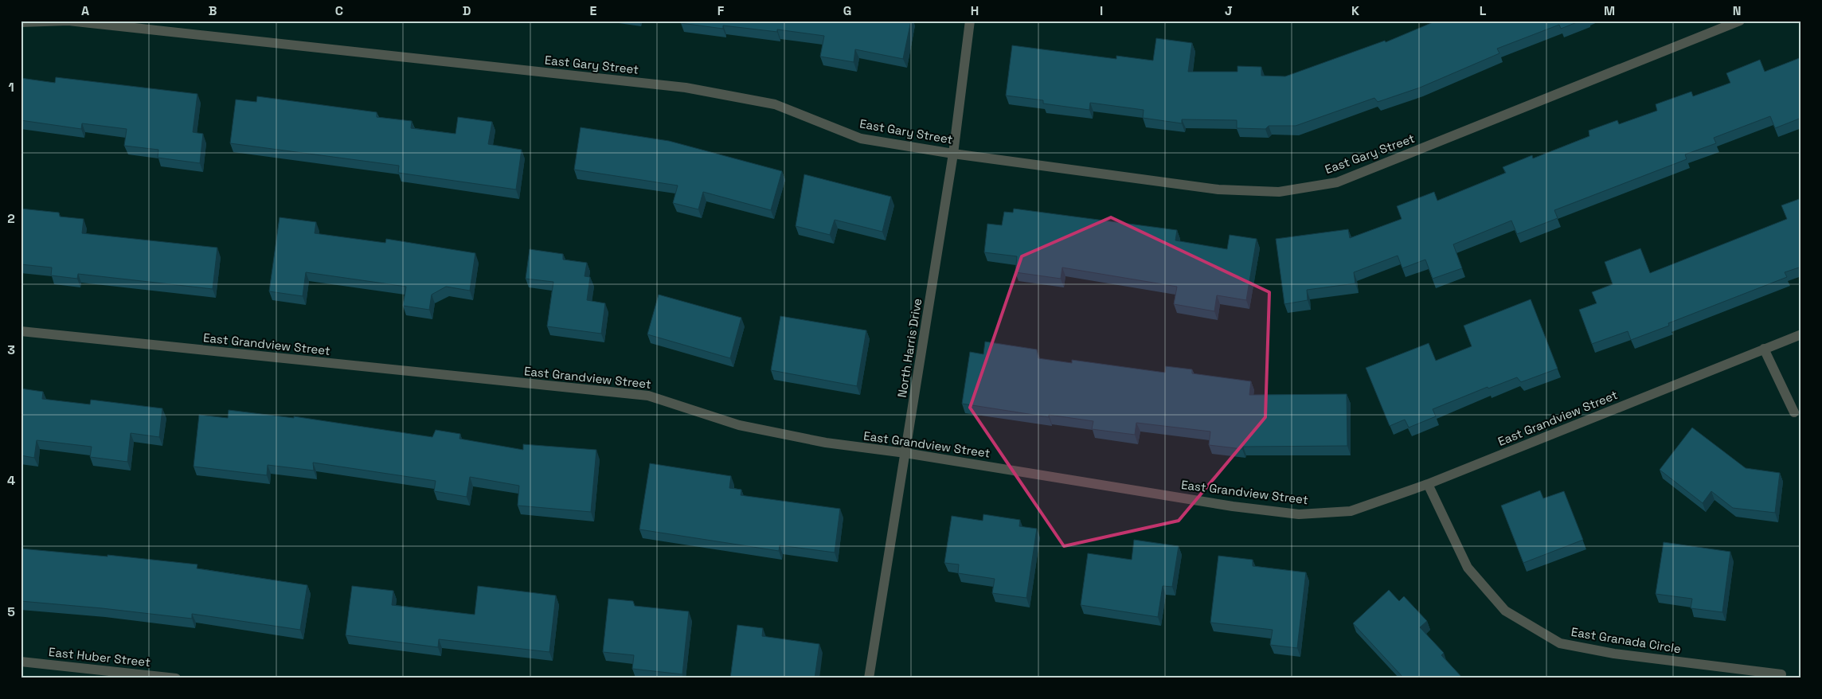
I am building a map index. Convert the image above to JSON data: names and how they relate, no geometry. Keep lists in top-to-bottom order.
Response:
{
  "streets": {
    "street": [
      "East Gary Street",
      "East Grandview Street",
      "North Harris Drive",
      "East Granada Circle",
      "East Huber Street"
    ]
  },
  "crossings": [
    ["East Gary Street", "North Harris Drive"],
    ["East Grandview Street", "North Harris Drive"],
    ["East Grandview Street", "East Granada Circle"]
  ],
  "grid": {
    "columns": [
      "A",
      "B",
      "C",
      "D",
      "E",
      "F",
      "G",
      "H",
      "I",
      "J",
      "K",
      "L",
      "M",
      "N"
    ],
    "rows": [
      "1",
      "2",
      "3",
      "4",
      "5"
    ]
  }
}
